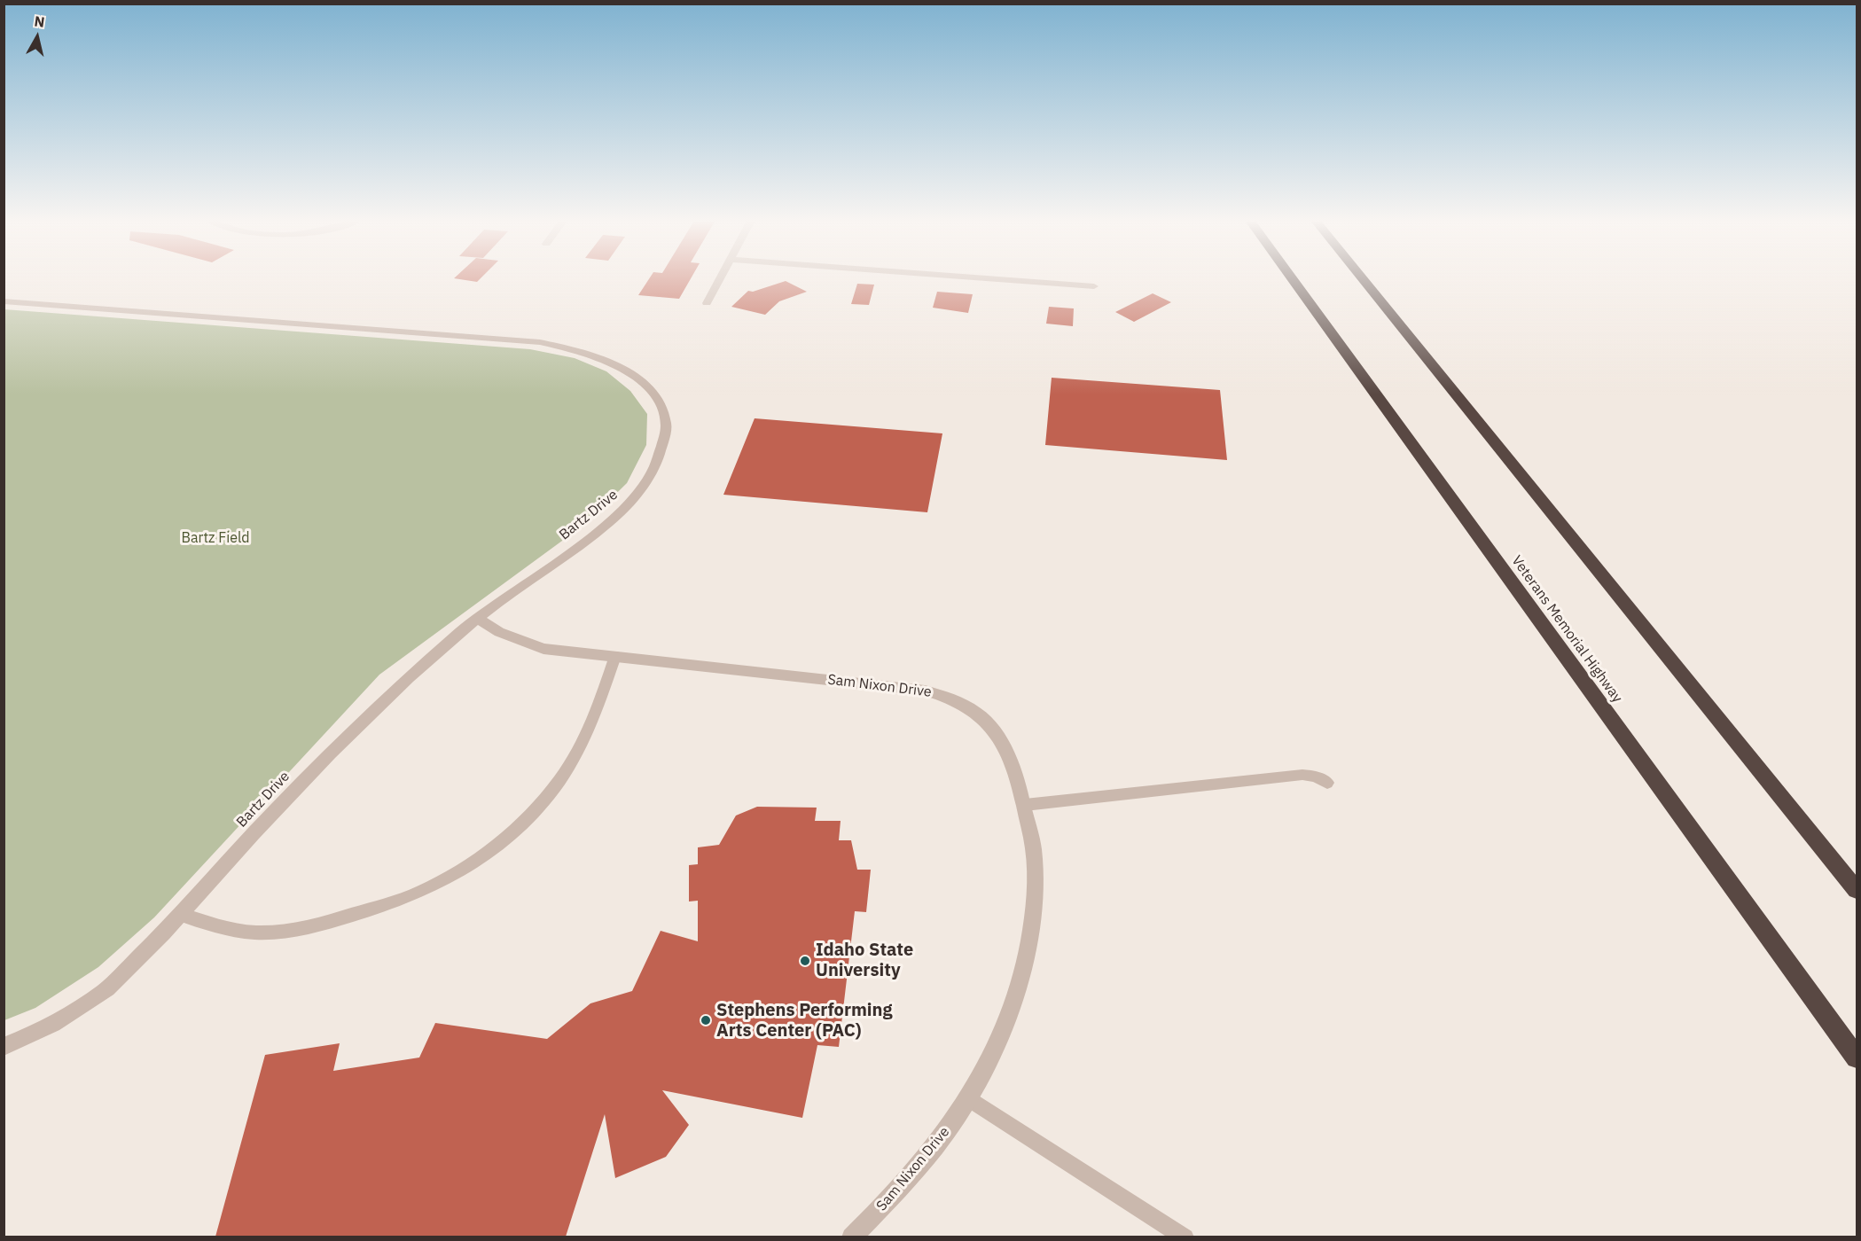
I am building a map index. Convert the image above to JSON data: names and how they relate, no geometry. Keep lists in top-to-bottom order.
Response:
{
  "streets": {
    "highway": ["Veterans Memorial Highway"],
    "street": ["Bartz Drive", "Sam Nixon Drive"]
  },
  "crossings": [
    ["Bartz Drive", "Sam Nixon Drive"]
  ],
  "parks": ["Bartz Field"],
  "places": ["Idaho State University", "Stephens Performing Arts Center (PAC)"],
  "north": "top"
}
